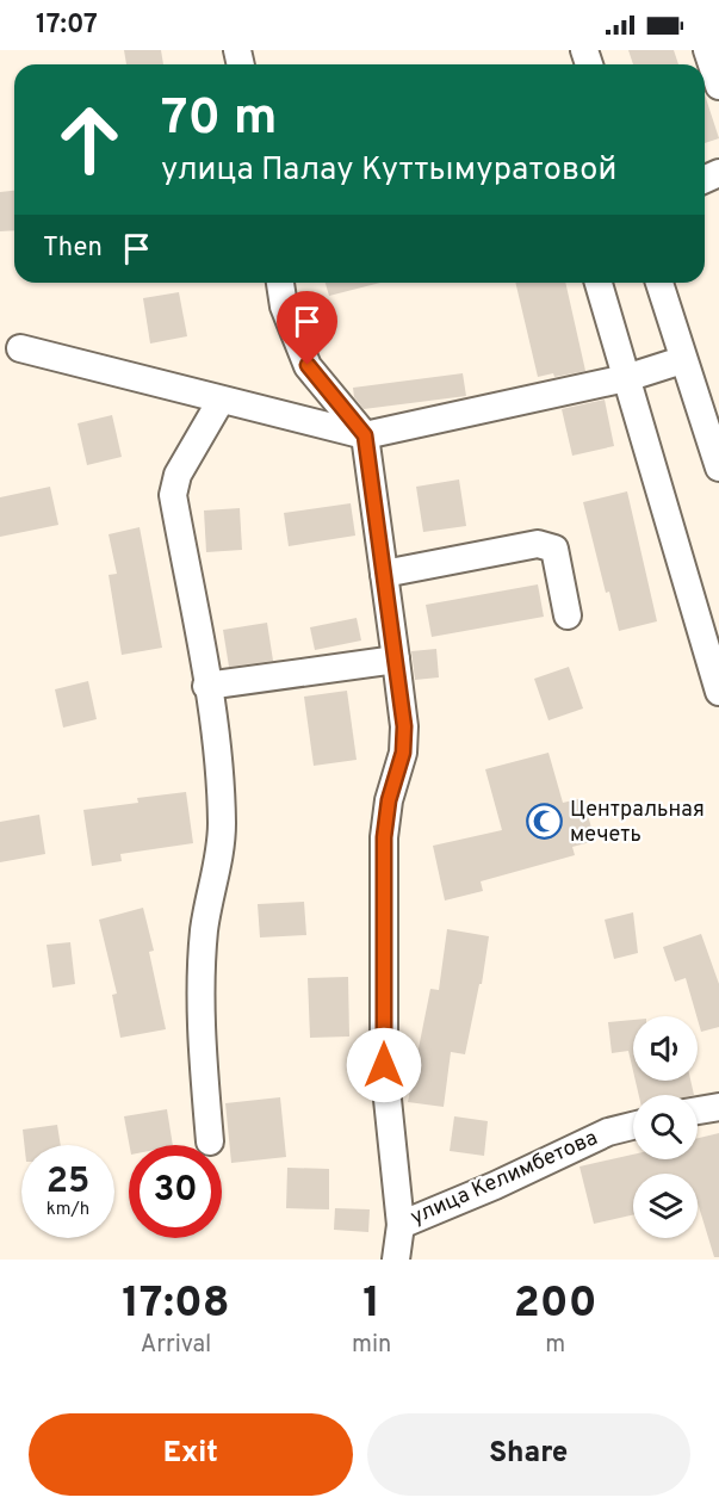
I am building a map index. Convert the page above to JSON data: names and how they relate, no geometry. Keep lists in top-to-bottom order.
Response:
{
  "streets": {
    "street": ["улица Келимбетова"]
  },
  "places": {
    "mosque": ["Центральная мечеть"]
  },
  "page": {
    "status": "17:07",
    "turn": ["70 m", "улица Палау Куттымуратовой"],
    "then": "Then",
    "speed": "25 km/h",
    "limit": "30",
    "eta": [
      "17:08",
      "Arrival",
      "1",
      "min",
      "200",
      "m"
    ],
    "buttons": ["Exit", "Share"]
  }
}
